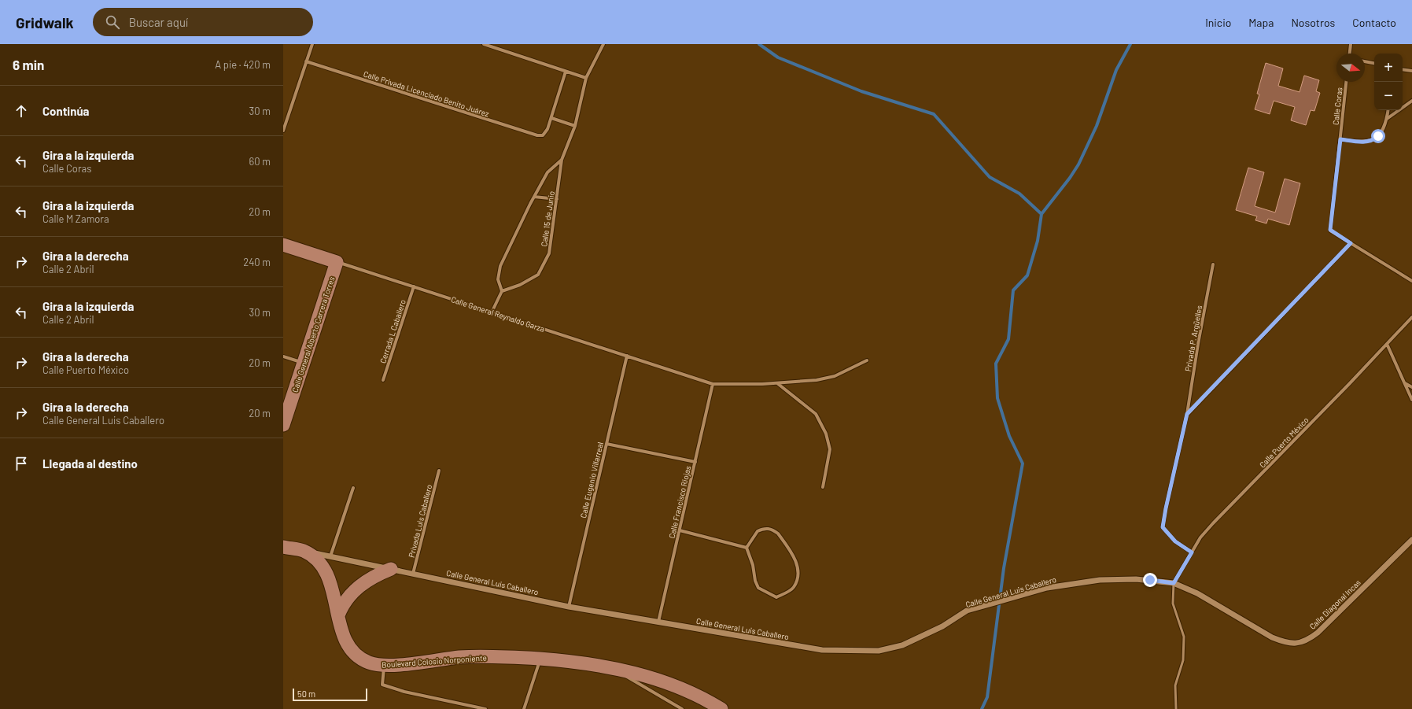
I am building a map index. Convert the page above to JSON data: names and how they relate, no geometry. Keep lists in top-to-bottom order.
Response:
{
  "streets": {
    "main road": ["Calle General Reynaldo Garza", "Calle General Alberto Carrera Torres", "Boulevard Colosio Norponiente"],
    "street": [
      "Calle Privada Licenciado Benito Juárez",
      "Calle Coras",
      "Calle 15 de Junio",
      "Cerrada L Caballero",
      "Privada P. Argüelles",
      "Calle Puerto México",
      "Calle Eugenio Villarreal",
      "Calle Francisco Riojas",
      "Privada Luis Caballero",
      "Calle General Luis Caballero",
      "Calle Diagonal Incas"
    ]
  },
  "crossings": [
    ["Calle General Reynaldo Garza", "Cerrada L Caballero"],
    ["Calle General Reynaldo Garza", "Calle General Alberto Carrera Torres"],
    ["Calle General Reynaldo Garza", "Calle Eugenio Villarreal"],
    ["Calle General Reynaldo Garza", "Calle Francisco Riojas"],
    ["Privada P. Argüelles", "Calle Puerto México"],
    ["Calle Puerto México", "Calle General Luis Caballero"],
    ["Calle Puerto México", "Calle Diagonal Incas"],
    ["Calle Eugenio Villarreal", "Calle General Luis Caballero"],
    ["Calle Francisco Riojas", "Calle General Luis Caballero"],
    ["Privada Luis Caballero", "Calle General Luis Caballero"],
    ["Calle General Luis Caballero", "Calle Diagonal Incas"],
    ["Calle General Luis Caballero", "Boulevard Colosio Norponiente"]
  ],
  "scale_bar": "50 m",
  "north": "right",
  "page": {
    "header": "Gridwalk",
    "search": "Buscar aquí",
    "nav": [
      "Inicio",
      "Mapa",
      "Nosotros",
      "Contacto"
    ],
    "heading": ["6 min", "A pie · 420 m"],
    "map_buttons": ["+", "−"],
    "list": [
      ["Continúa", "30 m"],
      ["Gira a la izquierda", "Calle Coras", "60 m"],
      ["Gira a la izquierda", "Calle M Zamora", "20 m"],
      ["Gira a la derecha", "Calle 2 Abril", "240 m"],
      ["Gira a la izquierda", "Calle 2 Abril", "30 m"],
      ["Gira a la derecha", "Calle Puerto México", "20 m"],
      ["Gira a la derecha", "Calle General Luis Caballero", "20 m"],
      "Llegada al destino"
    ],
    "scale": "50 m"
  }
}
